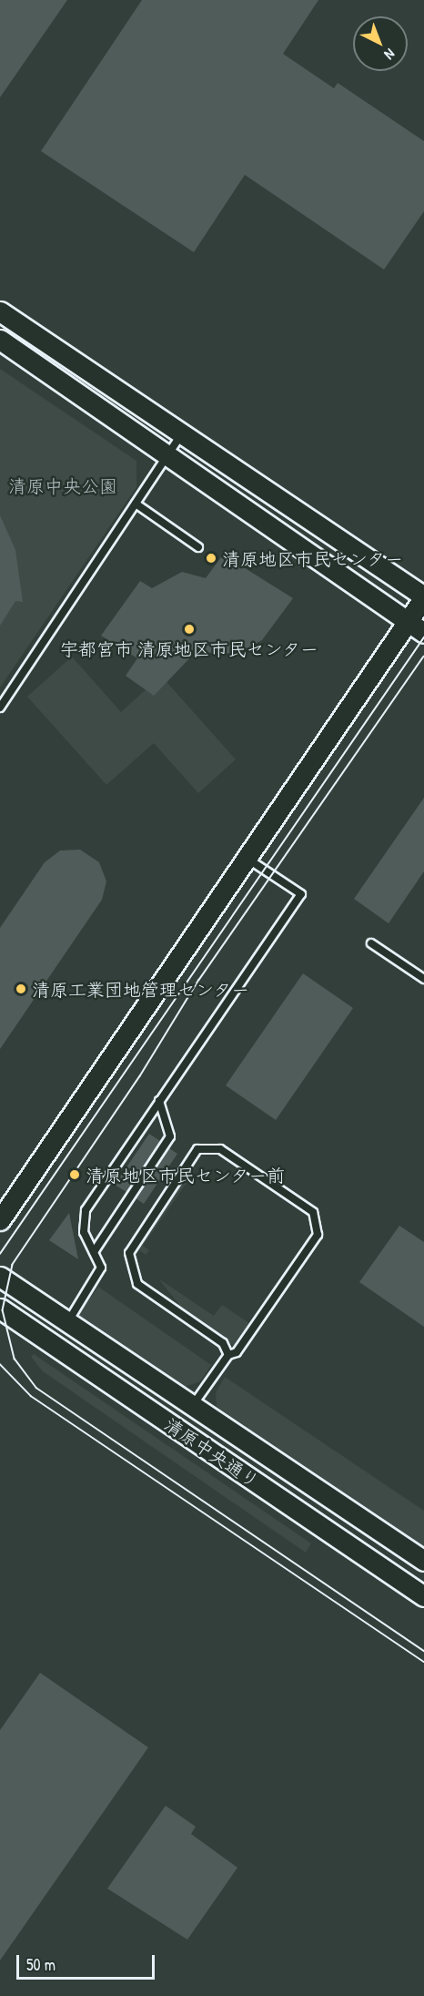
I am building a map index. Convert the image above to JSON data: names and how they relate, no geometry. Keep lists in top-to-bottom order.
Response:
{
  "streets": {
    "street": ["清原中央通り"]
  },
  "parks": ["清原中央公園"],
  "places": [
    "清原地区市民センター",
    "宇都宮市 清原地区市民センター",
    "清原工業団地管理センター",
    "清原地区市民センター前"
  ],
  "scale_bar": "50 m",
  "north": "bottom right"
}
